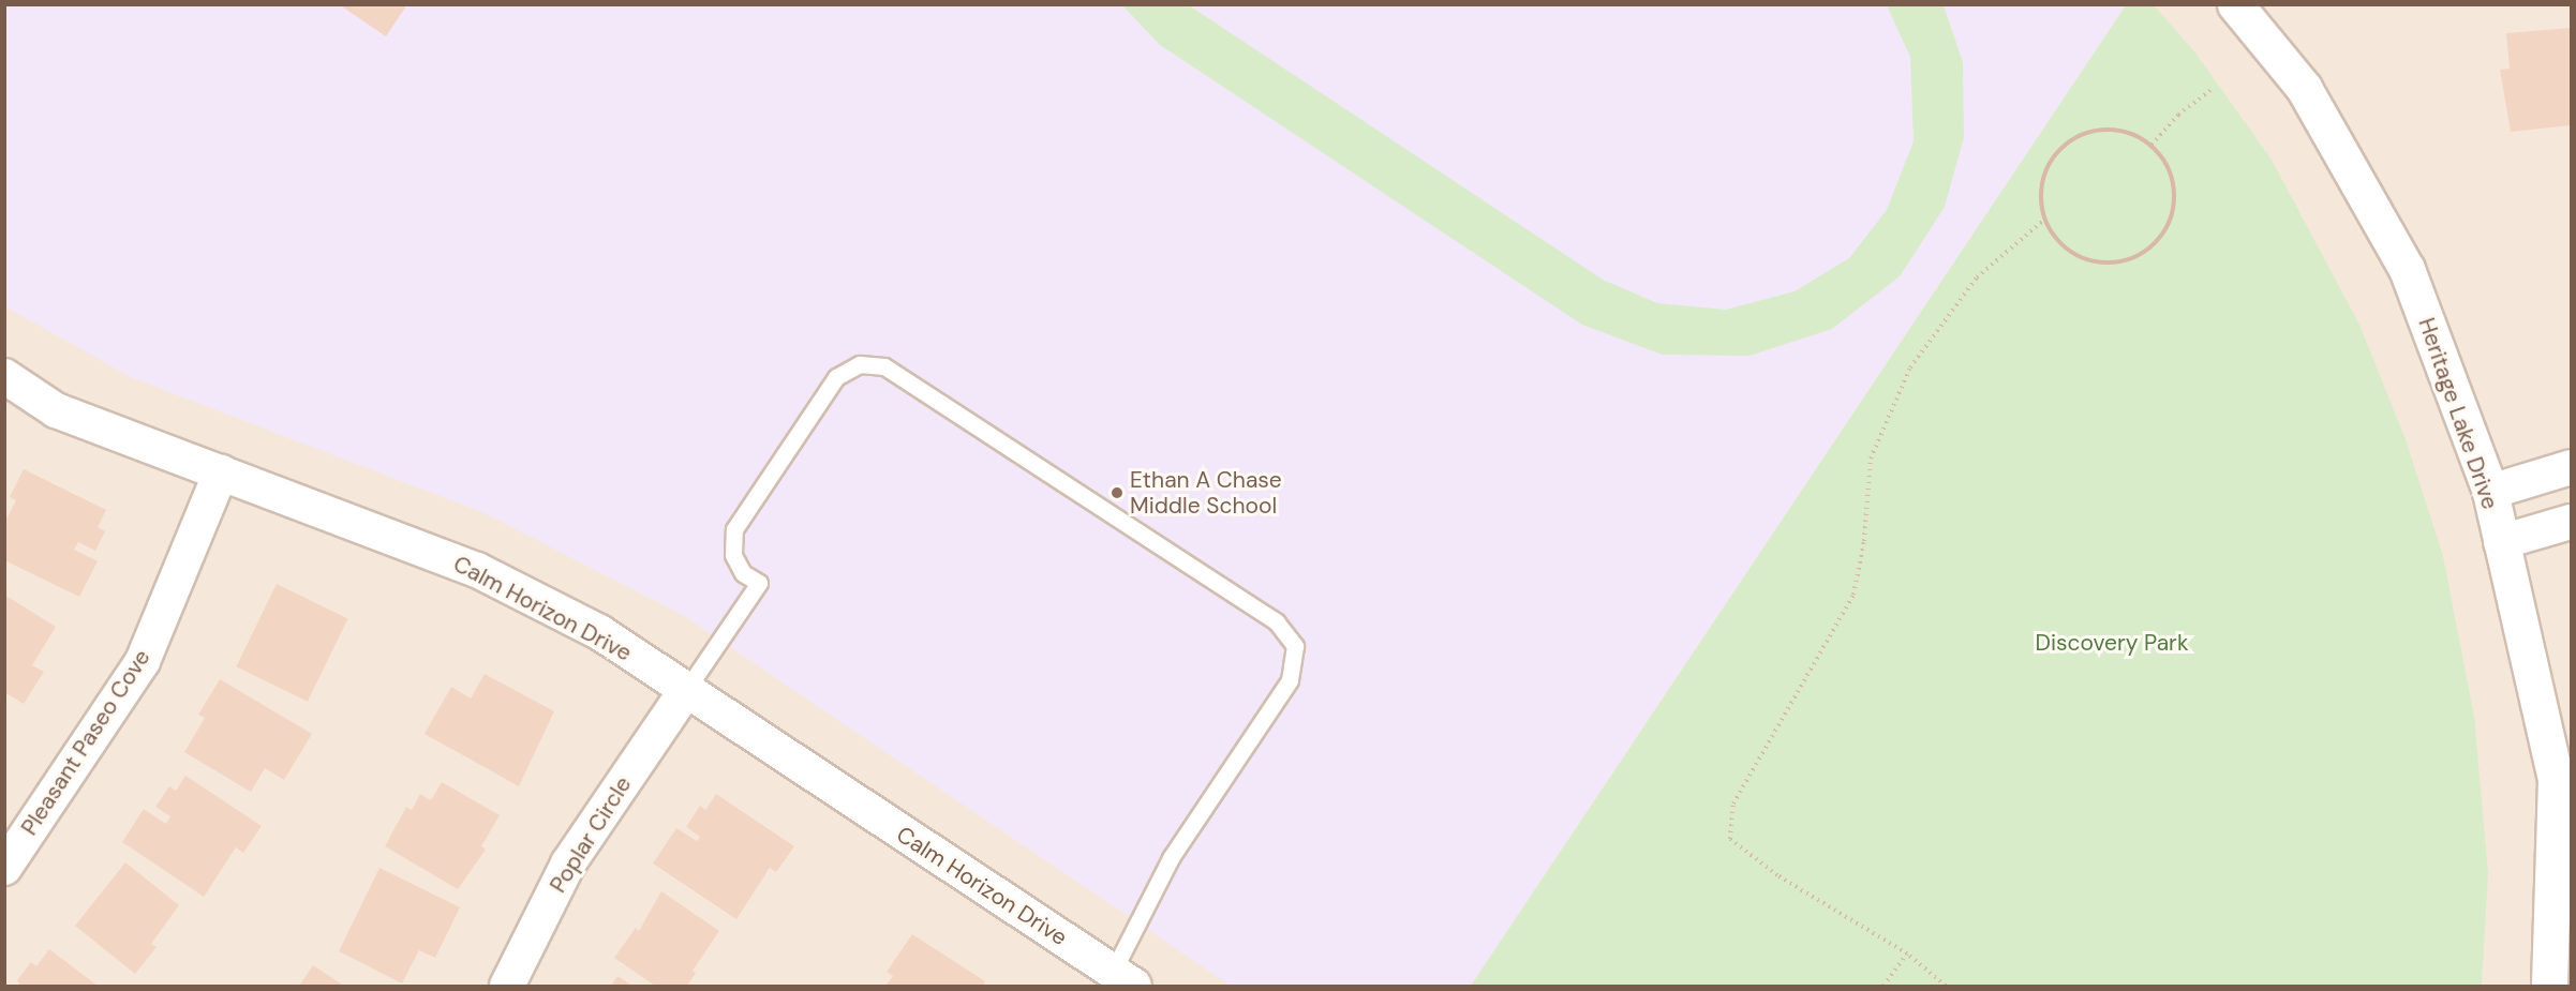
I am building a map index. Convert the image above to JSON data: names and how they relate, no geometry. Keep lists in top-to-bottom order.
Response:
{
  "streets": {
    "street": [
      "Heritage Lake Drive",
      "Calm Horizon Drive",
      "Pleasant Paseo Cove",
      "Poplar Circle"
    ]
  },
  "crossings": [
    ["Calm Horizon Drive", "Pleasant Paseo Cove"],
    ["Calm Horizon Drive", "Poplar Circle"]
  ],
  "parks": ["Discovery Park"],
  "places": ["Ethan A Chase Middle School"]
}
